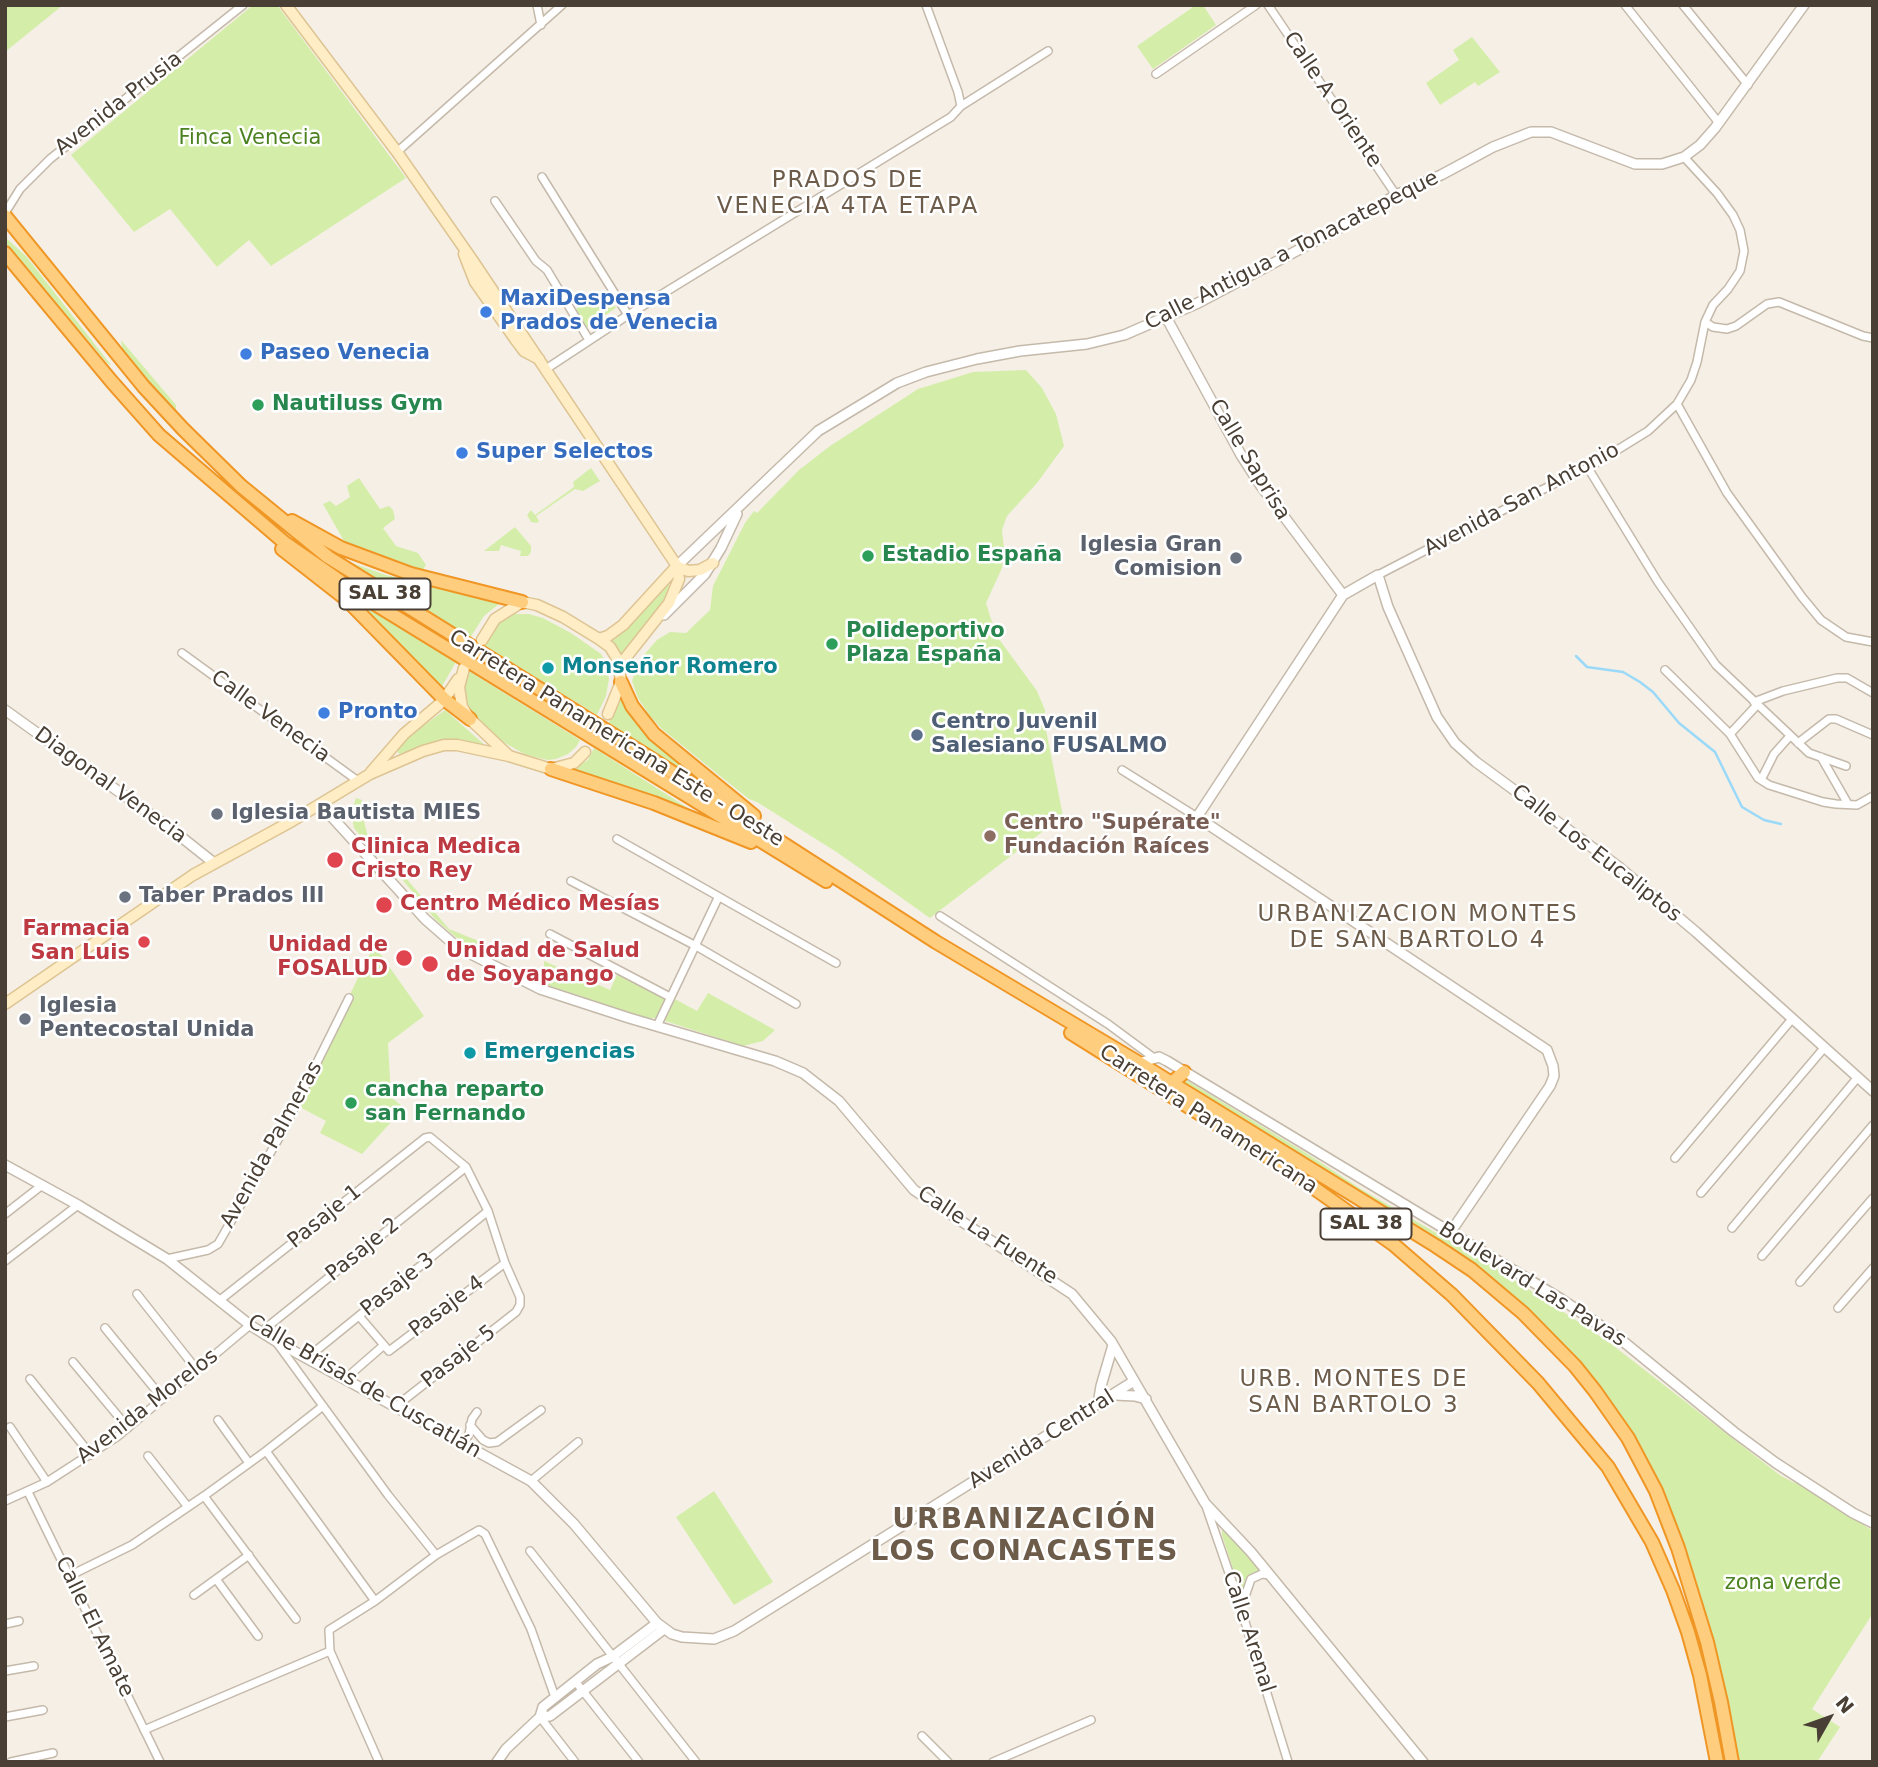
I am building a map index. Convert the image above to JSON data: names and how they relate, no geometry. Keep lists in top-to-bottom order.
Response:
{
  "streets": {
    "highway": ["SAL 38", "Carretera Panamericana Este - Oeste", "Carretera Panamericana"],
    "main road": ["Calle Antigua a Tonacatepeque"],
    "street": [
      "Calle A Oriente",
      "Avenida Prusia",
      "Calle Saprisa",
      "Avenida San Antonio",
      "Calle Venecia",
      "Diagonal Venecia",
      "Calle Los Eucaliptos",
      "Avenida Palmeras",
      "Pasaje 1",
      "Calle La Fuente",
      "Pasaje 2",
      "Pasaje 3",
      "Boulevard Las Pavas",
      "Pasaje 4",
      "Pasaje 5",
      "Calle Brisas de Cuscatlán",
      "Avenida Morelos",
      "Avenida Central",
      "Calle El Amate",
      "Calle Arenal"
    ]
  },
  "crossings": [
    ["Calle A Oriente", "Calle Antigua a Tonacatepeque"],
    ["Avenida Prusia", "Carretera Panamericana Este - Oeste"],
    ["Calle Antigua a Tonacatepeque", "Calle Saprisa"],
    ["Calle Antigua a Tonacatepeque", "Avenida San Antonio"],
    ["Calle Saprisa", "Avenida San Antonio"],
    ["Avenida San Antonio", "Calle Los Eucaliptos"],
    ["Carretera Panamericana Este - Oeste", "Carretera Panamericana"],
    ["Avenida Palmeras", "Calle Brisas de Cuscatlán"],
    ["Pasaje 1", "Pasaje 2"],
    ["Pasaje 1", "Calle Brisas de Cuscatlán"],
    ["Calle La Fuente", "Avenida Central"],
    ["Calle La Fuente", "Calle Arenal"],
    ["Pasaje 2", "Calle Brisas de Cuscatlán"],
    ["Pasaje 3", "Calle Brisas de Cuscatlán"],
    ["Pasaje 4", "Pasaje 5"],
    ["Pasaje 4", "Calle Brisas de Cuscatlán"],
    ["Pasaje 5", "Calle Brisas de Cuscatlán"],
    ["Calle Brisas de Cuscatlán", "Avenida Morelos"],
    ["Calle Brisas de Cuscatlán", "Avenida Central"],
    ["Avenida Morelos", "Calle El Amate"]
  ],
  "districts": [
    "PRADOS DE VENECIA 4TA ETAPA",
    "URBANIZACION MONTES DE SAN BARTOLO 4",
    "URB. MONTES DE SAN BARTOLO 3",
    "URBANIZACIÓN LOS CONACASTES"
  ],
  "parks": ["Finca Venecia", "zona verde"],
  "places": [
    "MaxiDespensa Prados de Venecia",
    "Paseo Venecia",
    "Nautiluss Gym",
    "Super Selectos",
    "Estadio España",
    "Iglesia Gran Comision",
    "Polideportivo Plaza España",
    "Monseñor Romero",
    "Pronto",
    "Centro Juvenil Salesiano FUSALMO",
    "Iglesia Bautista MIES",
    "Centro \"Supérate\" Fundación Raíces",
    "Clinica Medica Cristo Rey",
    "Taber Prados III",
    "Centro Médico Mesías",
    "Farmacia San Luis",
    "Unidad de FOSALUD",
    "Unidad de Salud de Soyapango",
    "Iglesia Pentecostal Unida",
    "Emergencias",
    "cancha reparto san Fernando"
  ],
  "north": "top right"
}
